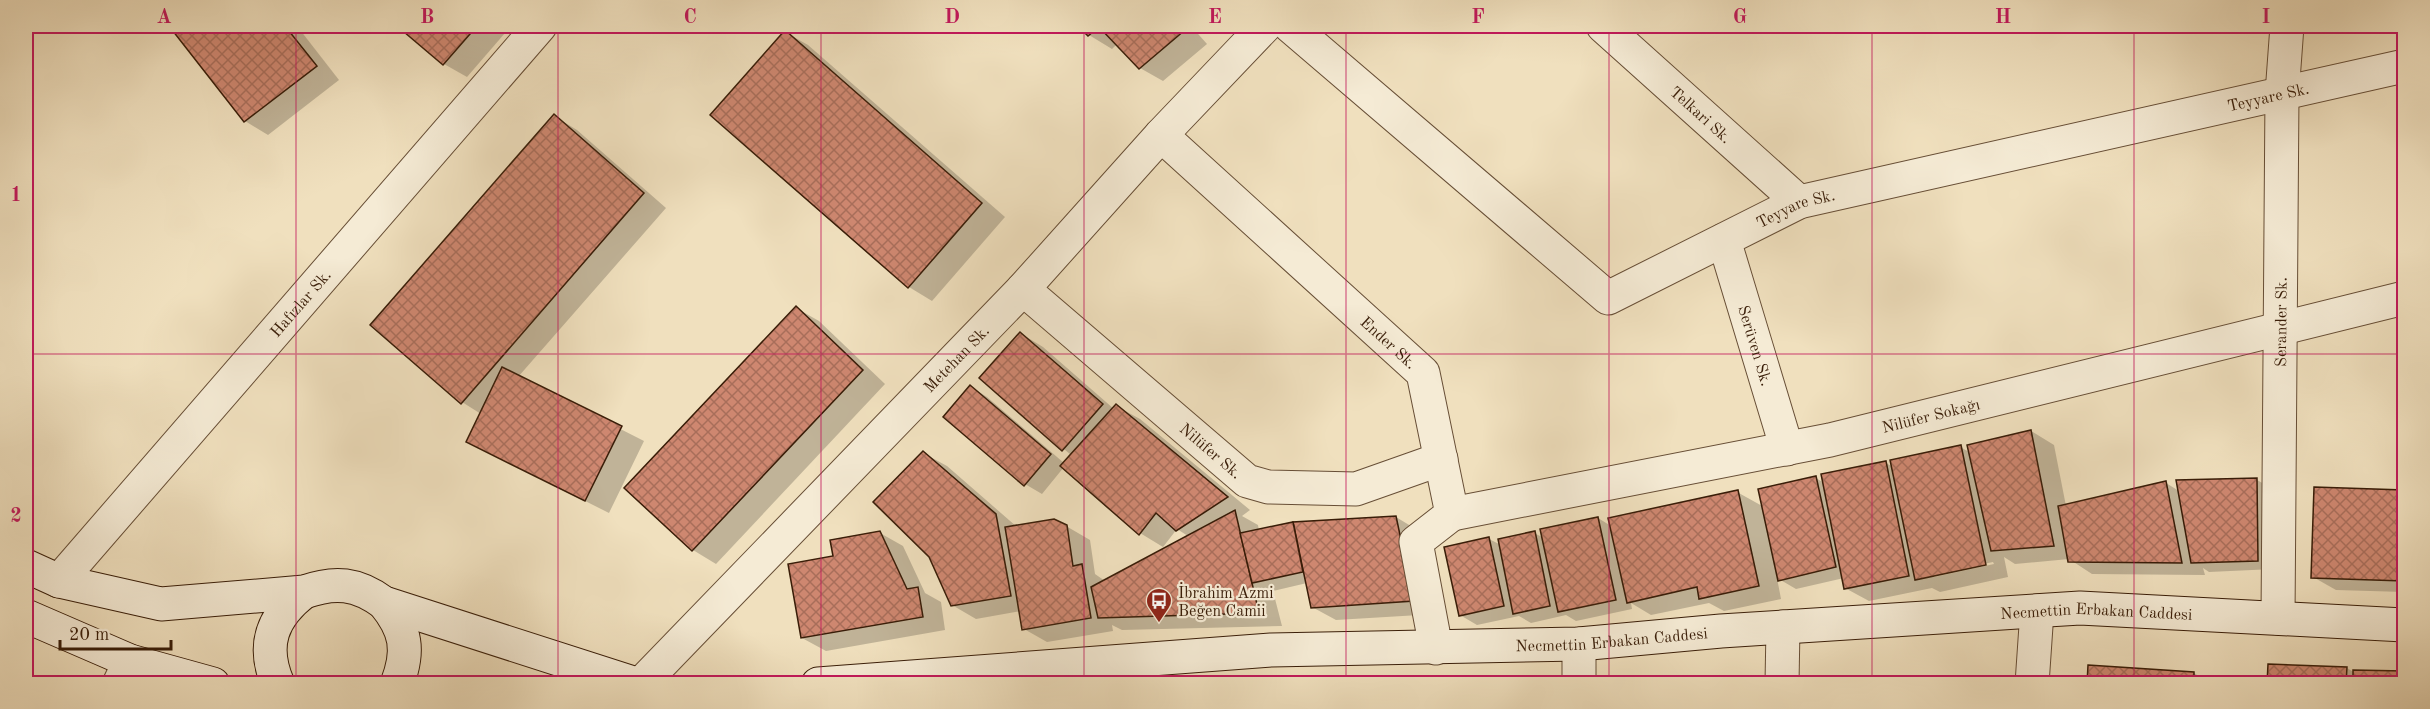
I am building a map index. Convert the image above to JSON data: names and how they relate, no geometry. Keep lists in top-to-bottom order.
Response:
{
  "streets": {
    "street": [
      "Teyyare Sk.",
      "Telkari Sk.",
      "Hafızlar Sk.",
      "Serander Sk.",
      "Ender Sk.",
      "Serüven Sk.",
      "Metehan Sk.",
      "Nilüfer Sokağı",
      "Nilüfer Sk.",
      "Necmettin Erbakan Caddesi"
    ]
  },
  "crossings": [
    ["Teyyare Sk.", "Telkari Sk."],
    ["Teyyare Sk.", "Serander Sk."],
    ["Teyyare Sk.", "Serüven Sk."],
    ["Serander Sk.", "Nilüfer Sokağı"],
    ["Serander Sk.", "Necmettin Erbakan Caddesi"],
    ["Ender Sk.", "Metehan Sk."],
    ["Ender Sk.", "Nilüfer Sokağı"],
    ["Ender Sk.", "Nilüfer Sk."],
    ["Serüven Sk.", "Nilüfer Sokağı"],
    ["Metehan Sk.", "Nilüfer Sk."]
  ],
  "places": {
    "bus stop": ["İbrahim Azmi Beğen Camii"]
  },
  "scale_bar": "20 m",
  "grid": {
    "columns": [
      "A",
      "B",
      "C",
      "D",
      "E",
      "F",
      "G",
      "H",
      "I"
    ],
    "rows": ["1", "2"]
  }
}
